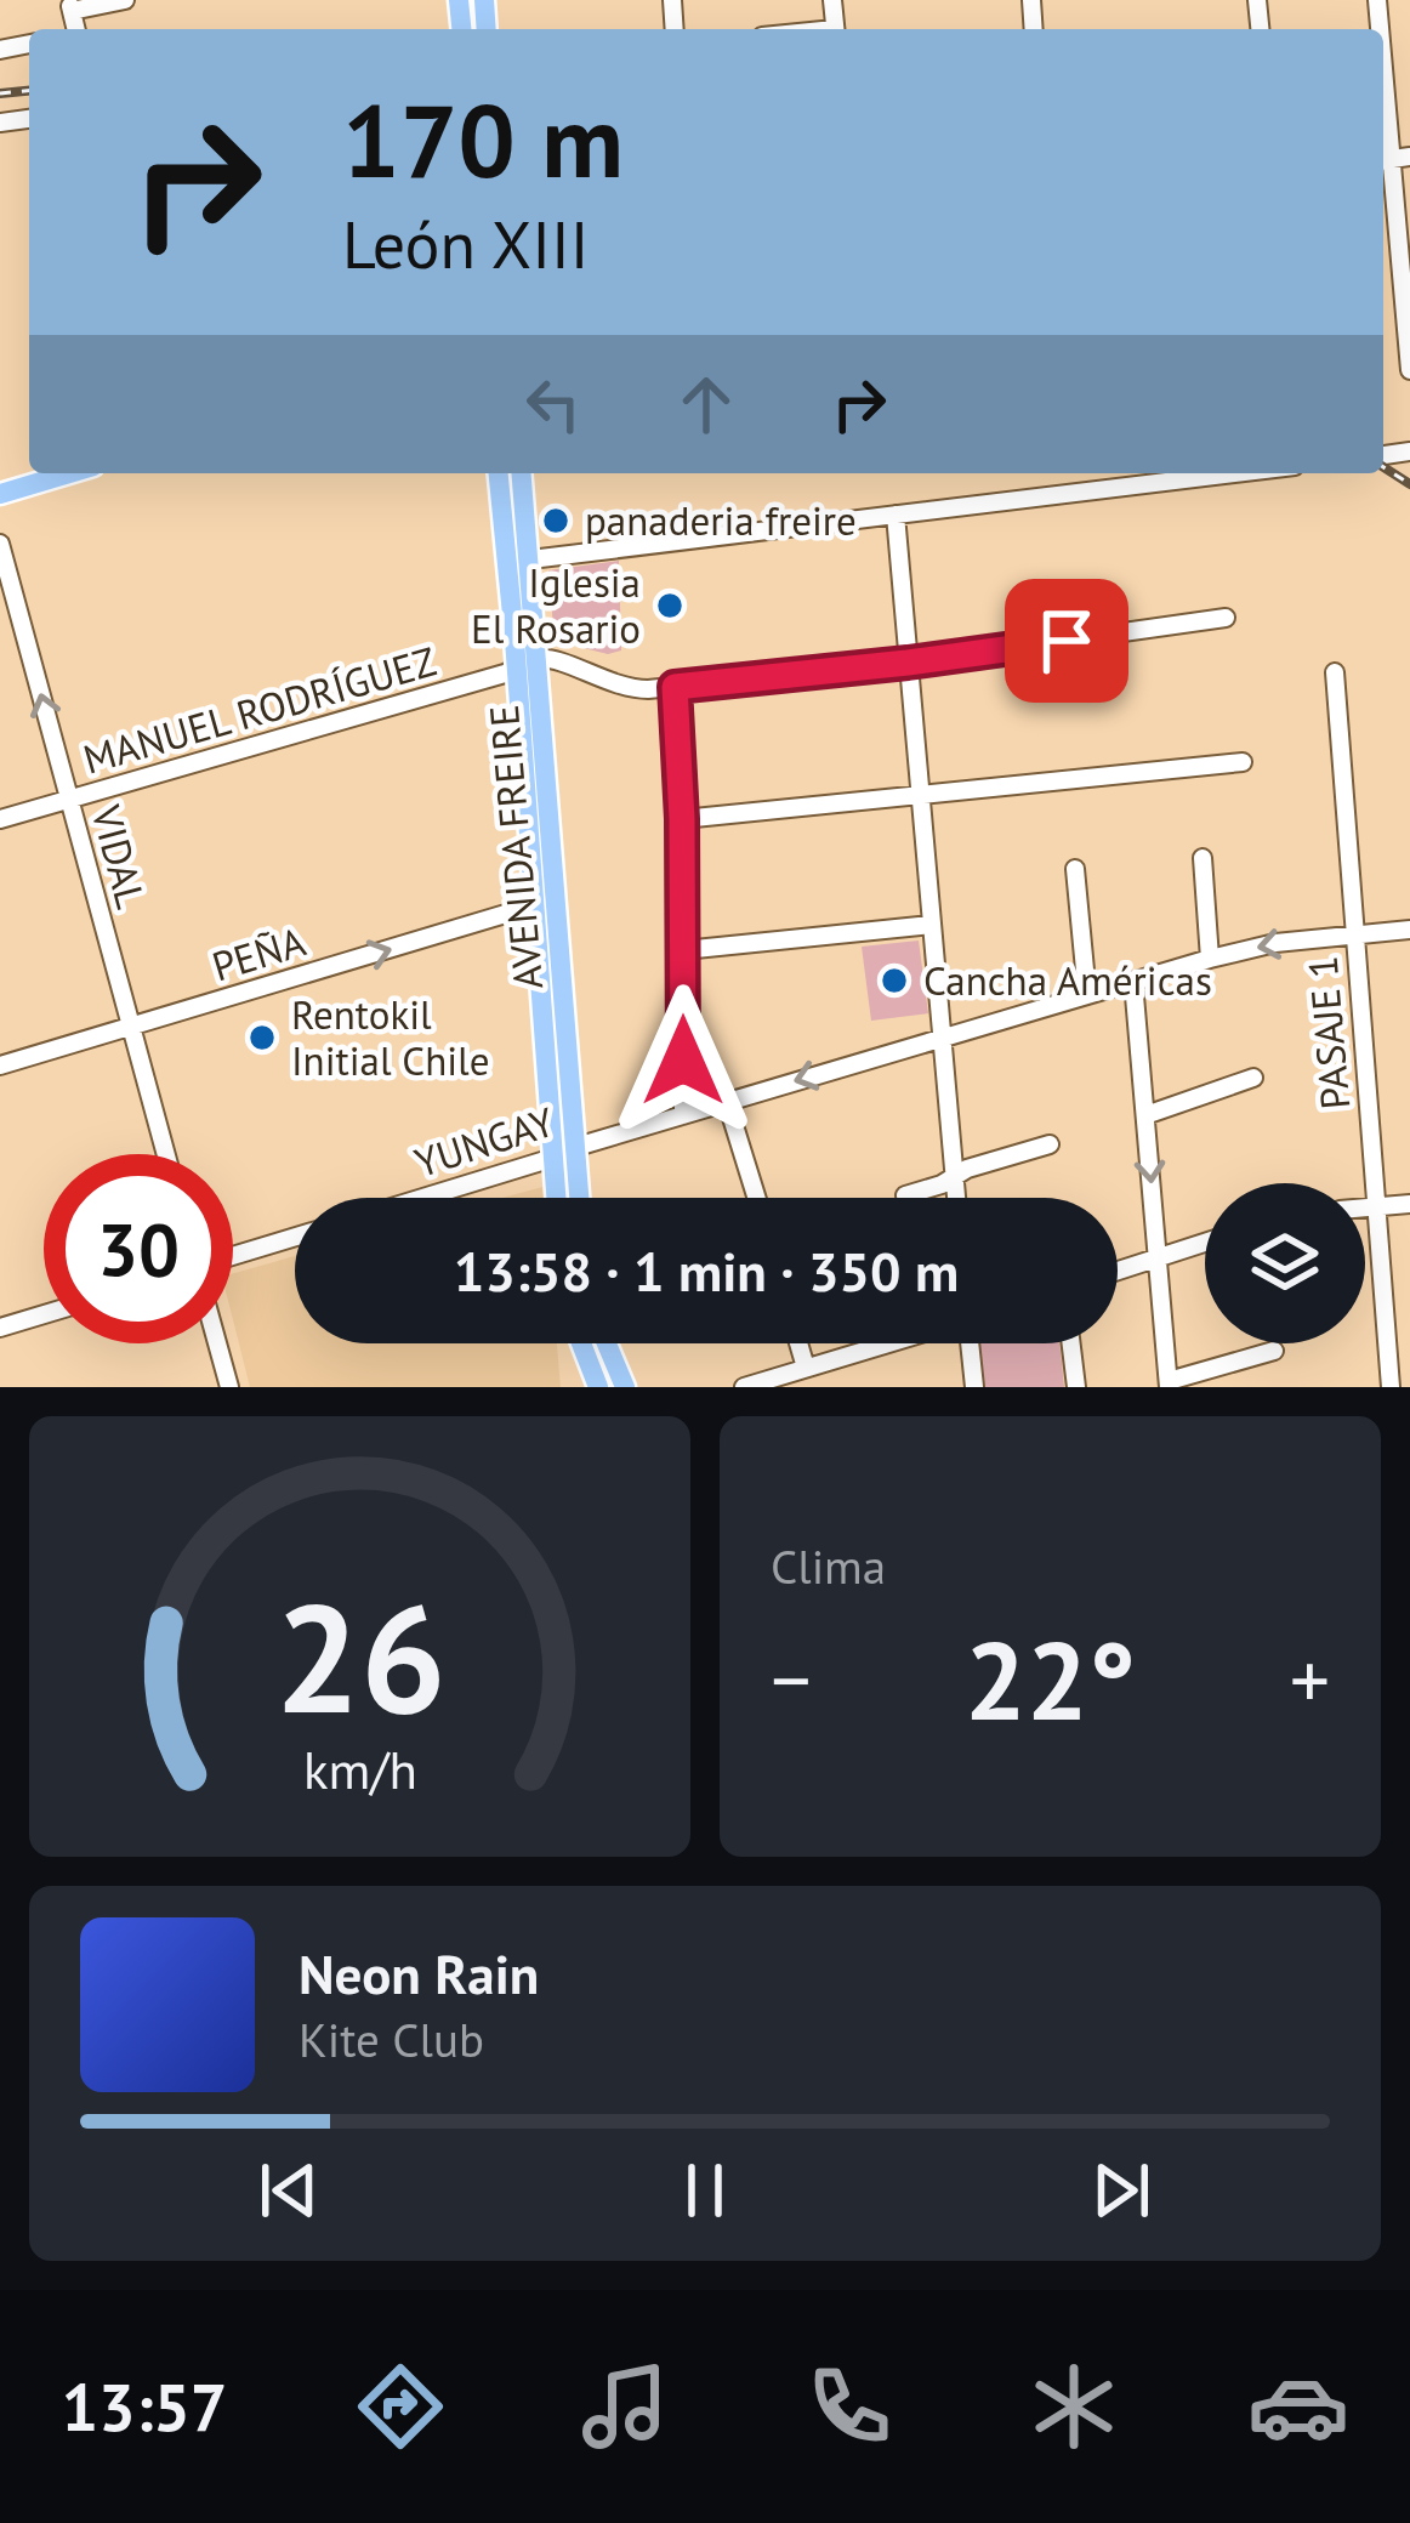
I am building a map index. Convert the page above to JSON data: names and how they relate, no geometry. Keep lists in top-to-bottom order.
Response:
{
  "streets": {
    "main road": ["AVENIDA FREIRE"],
    "street": [
      "MANUEL RODRÍGUEZ",
      "VIDAL",
      "PEÑA",
      "PASAJE 1",
      "YUNGAY"
    ]
  },
  "crossings": [
    ["MANUEL RODRÍGUEZ", "AVENIDA FREIRE"],
    ["MANUEL RODRÍGUEZ", "VIDAL"],
    ["AVENIDA FREIRE", "PEÑA"],
    ["AVENIDA FREIRE", "YUNGAY"],
    ["VIDAL", "PEÑA"],
    ["PASAJE 1", "YUNGAY"]
  ],
  "one_way": ["VIDAL", "PEÑA"],
  "places": [
    "panaderia freire",
    "Iglesia El Rosario",
    "Cancha Américas",
    "Rentokil Initial Chile"
  ],
  "page": {
    "turn": ["170 m", "León XIII"],
    "limit": "30",
    "trip": "13:58 · 1 min · 350 m",
    "tile": "Clima",
    "heat": ["−", "22°", "+"],
    "song": ["Neon Rain", "Kite Club"],
    "tabs": "13:57",
    "gauge": ["26", "km/h"]
  }
}
